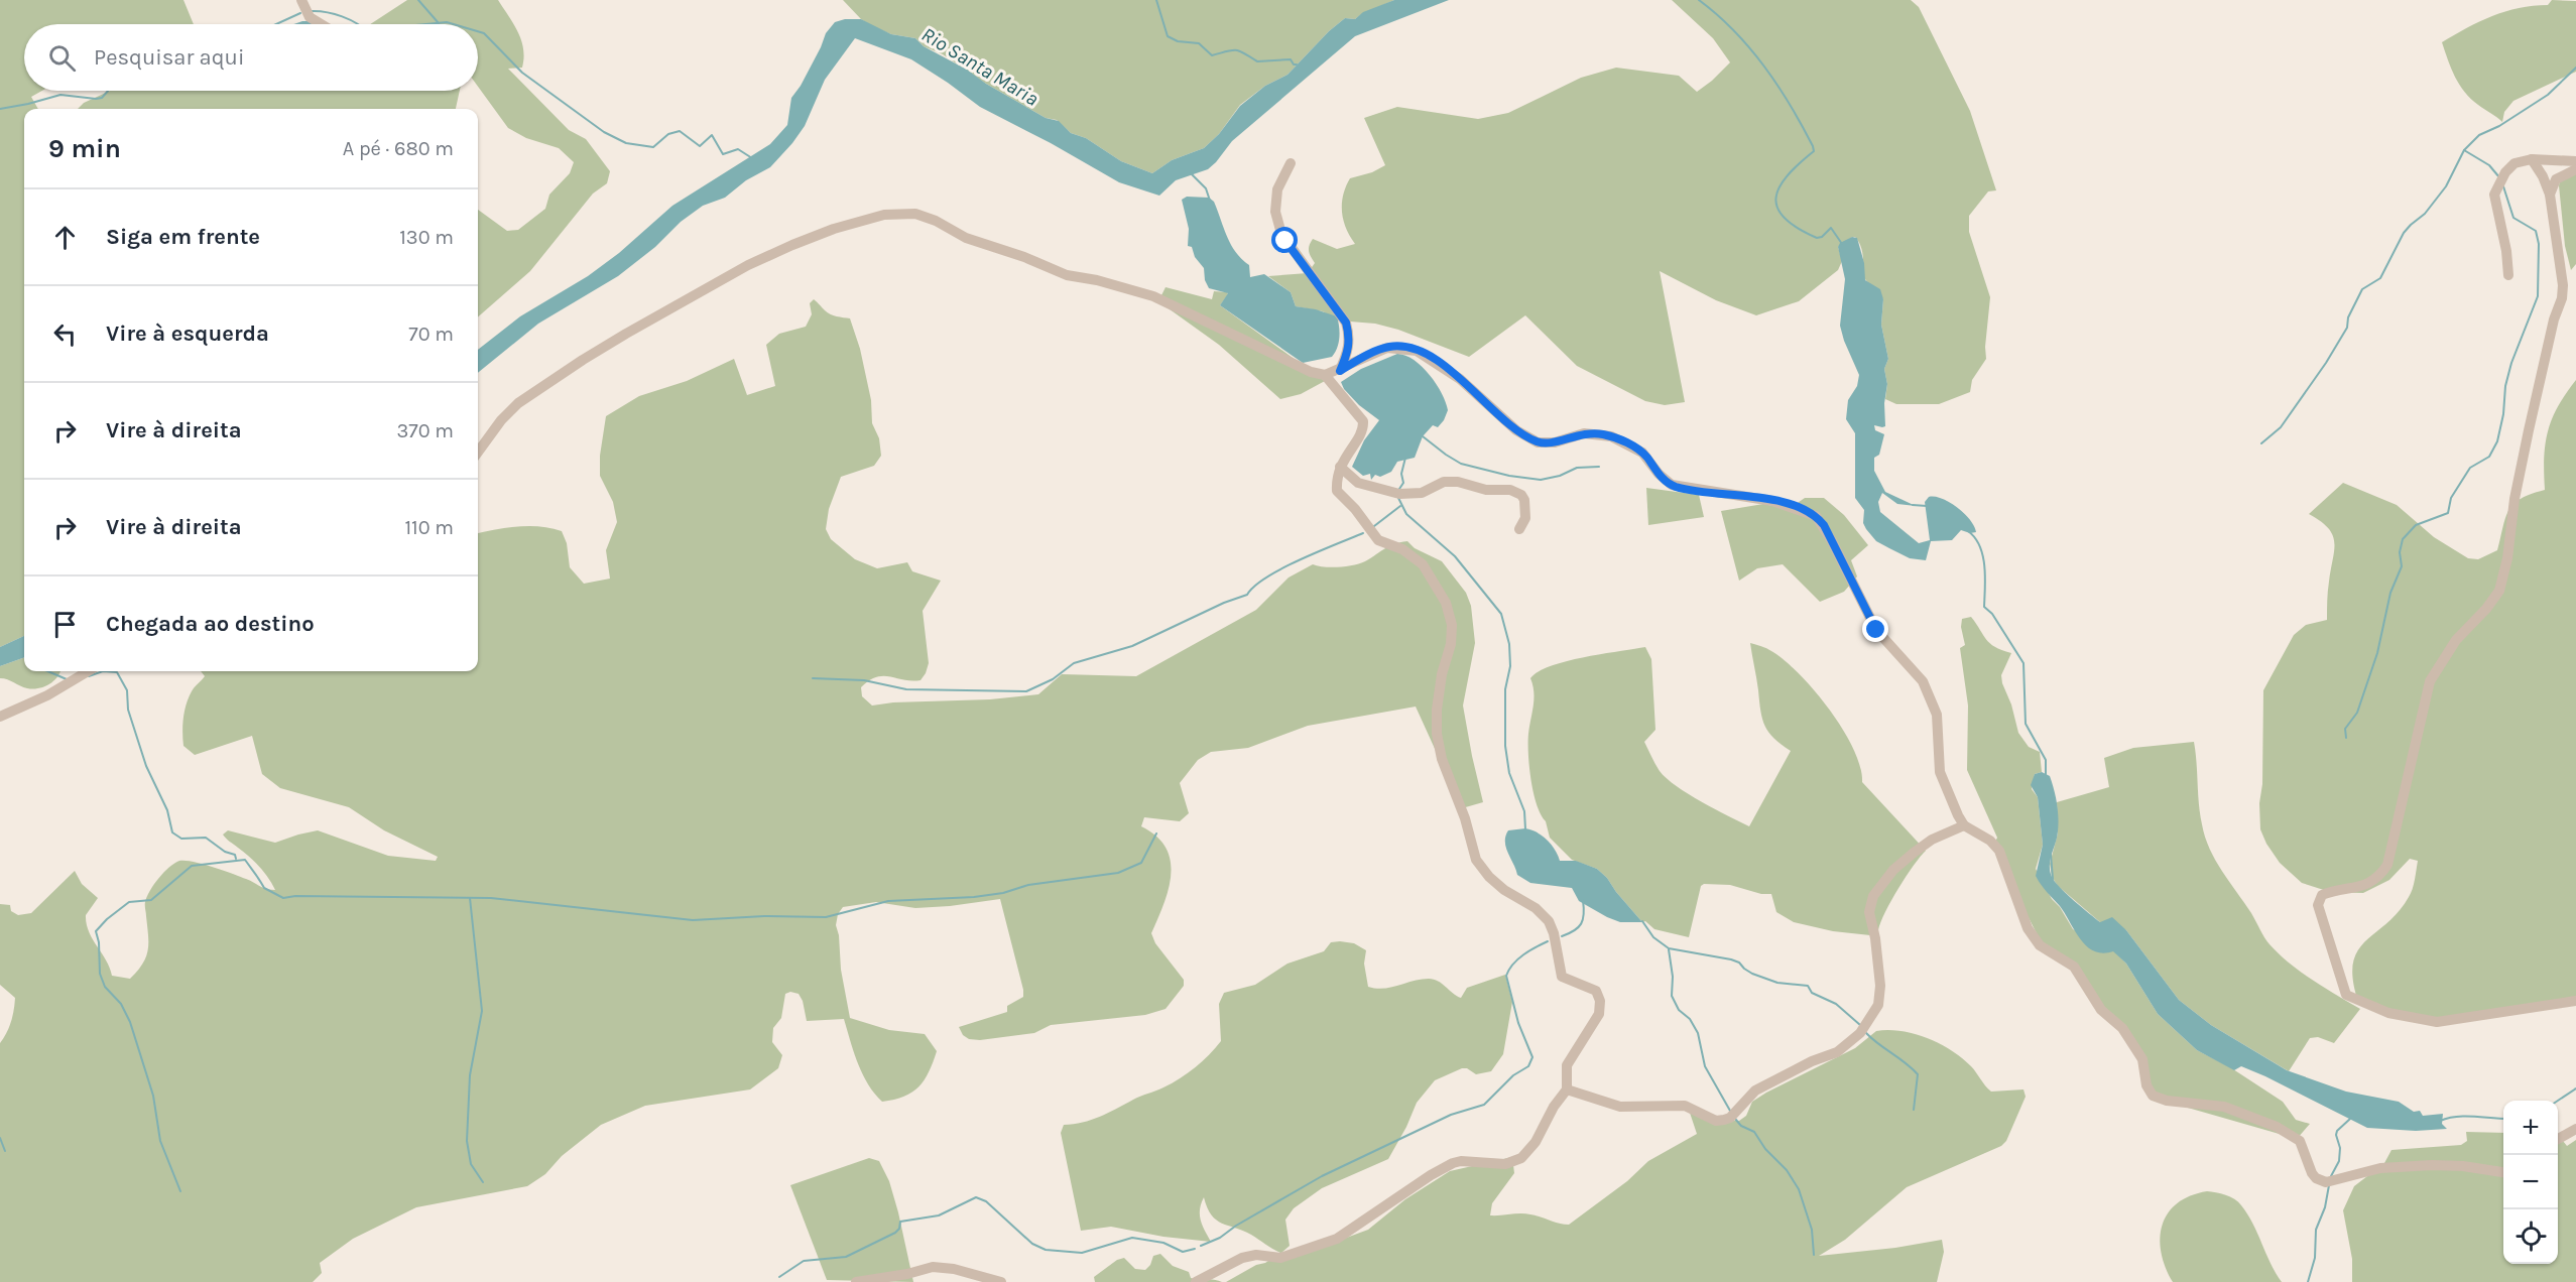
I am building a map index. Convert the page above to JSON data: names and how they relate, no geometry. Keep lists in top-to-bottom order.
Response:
{
  "water": ["Rio Santa Maria"],
  "page": {
    "search": "Pesquisar aqui",
    "heading": ["9 min", "A pé · 680 m"],
    "list": [
      ["Siga em frente", "130 m"],
      ["Vire à esquerda", "70 m"],
      ["Vire à direita", "370 m"],
      ["Vire à direita", "110 m"],
      "Chegada ao destino"
    ],
    "map_buttons": ["+", "−"]
  }
}
